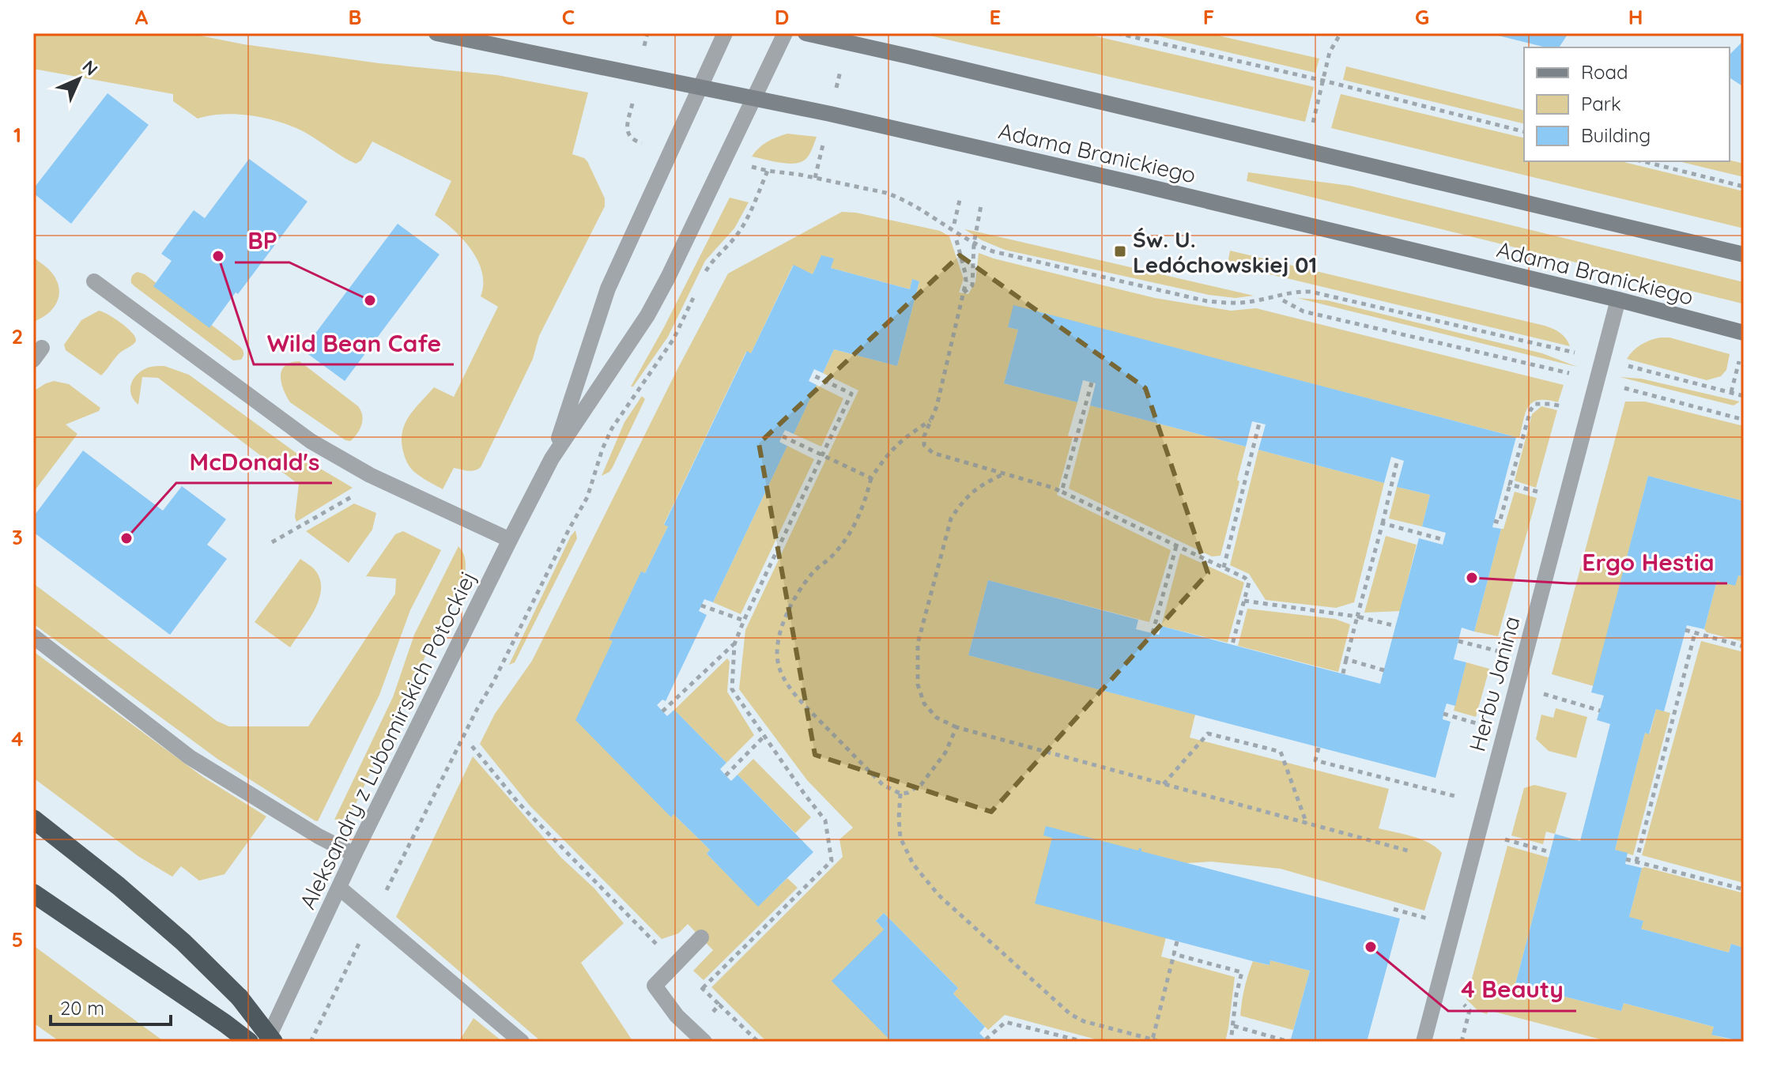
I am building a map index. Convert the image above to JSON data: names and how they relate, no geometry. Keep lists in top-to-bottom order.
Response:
{
  "streets": {
    "main road": ["Adama Branickiego"],
    "street": ["Herbu Janina", "Aleksandry z Lubomirskich Potockiej"]
  },
  "crossings": [
    ["Adama Branickiego", "Herbu Janina"],
    ["Adama Branickiego", "Aleksandry z Lubomirskich Potockiej"]
  ],
  "places": {
    "transit": ["Św. U. Ledóchowskiej 01"],
    "other": [
      "Wild Bean Cafe",
      "BP",
      "McDonald's",
      "Ergo Hestia",
      "4 Beauty"
    ]
  },
  "legend": ["Road", "Park", "Building"],
  "scale_bar": "20 m",
  "north": "top right",
  "grid": {
    "columns": [
      "A",
      "B",
      "C",
      "D",
      "E",
      "F",
      "G",
      "H"
    ],
    "rows": [
      "1",
      "2",
      "3",
      "4",
      "5"
    ]
  }
}
